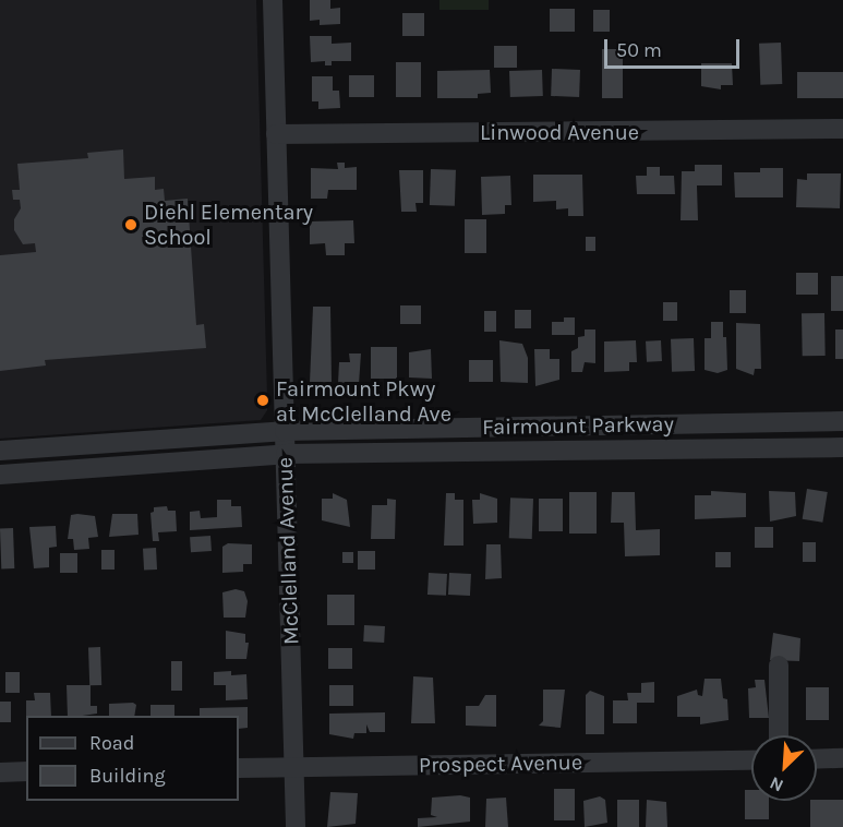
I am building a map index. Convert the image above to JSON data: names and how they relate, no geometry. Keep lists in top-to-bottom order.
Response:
{
  "streets": {
    "street": [
      "Linwood Avenue",
      "Fairmount Parkway",
      "McClelland Avenue",
      "Prospect Avenue"
    ]
  },
  "crossings": [
    ["Linwood Avenue", "McClelland Avenue"],
    ["Fairmount Parkway", "McClelland Avenue"],
    ["McClelland Avenue", "Prospect Avenue"]
  ],
  "places": ["Diehl Elementary School", "Fairmount Pkwy at McClelland Ave"],
  "legend": ["Road", "Building"],
  "scale_bar": "50 m",
  "north": "bottom left"
}
